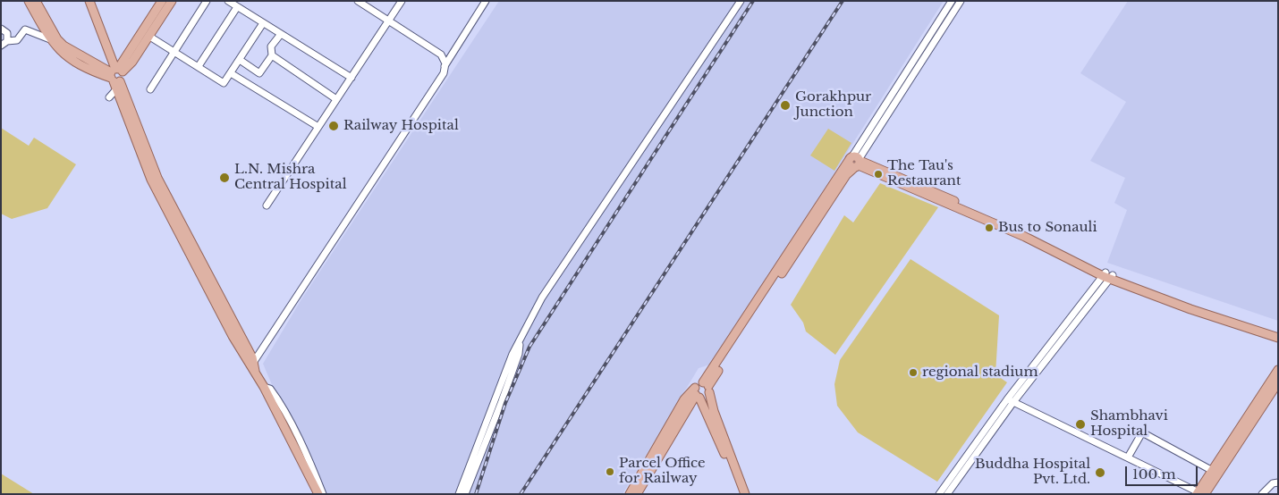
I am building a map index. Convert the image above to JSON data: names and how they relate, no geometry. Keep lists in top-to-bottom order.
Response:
{
  "places": [
    "Gorakhpur Junction",
    "Railway Hospital",
    "The Tau's Restaurant",
    "L.N. Mishra Central Hospital",
    "Bus to Sonauli",
    "regional stadium",
    "Shambhavi Hospital",
    "Parcel Office for Railway",
    "Buddha Hospital Pvt. Ltd."
  ],
  "scale_bar": "100 m"
}
